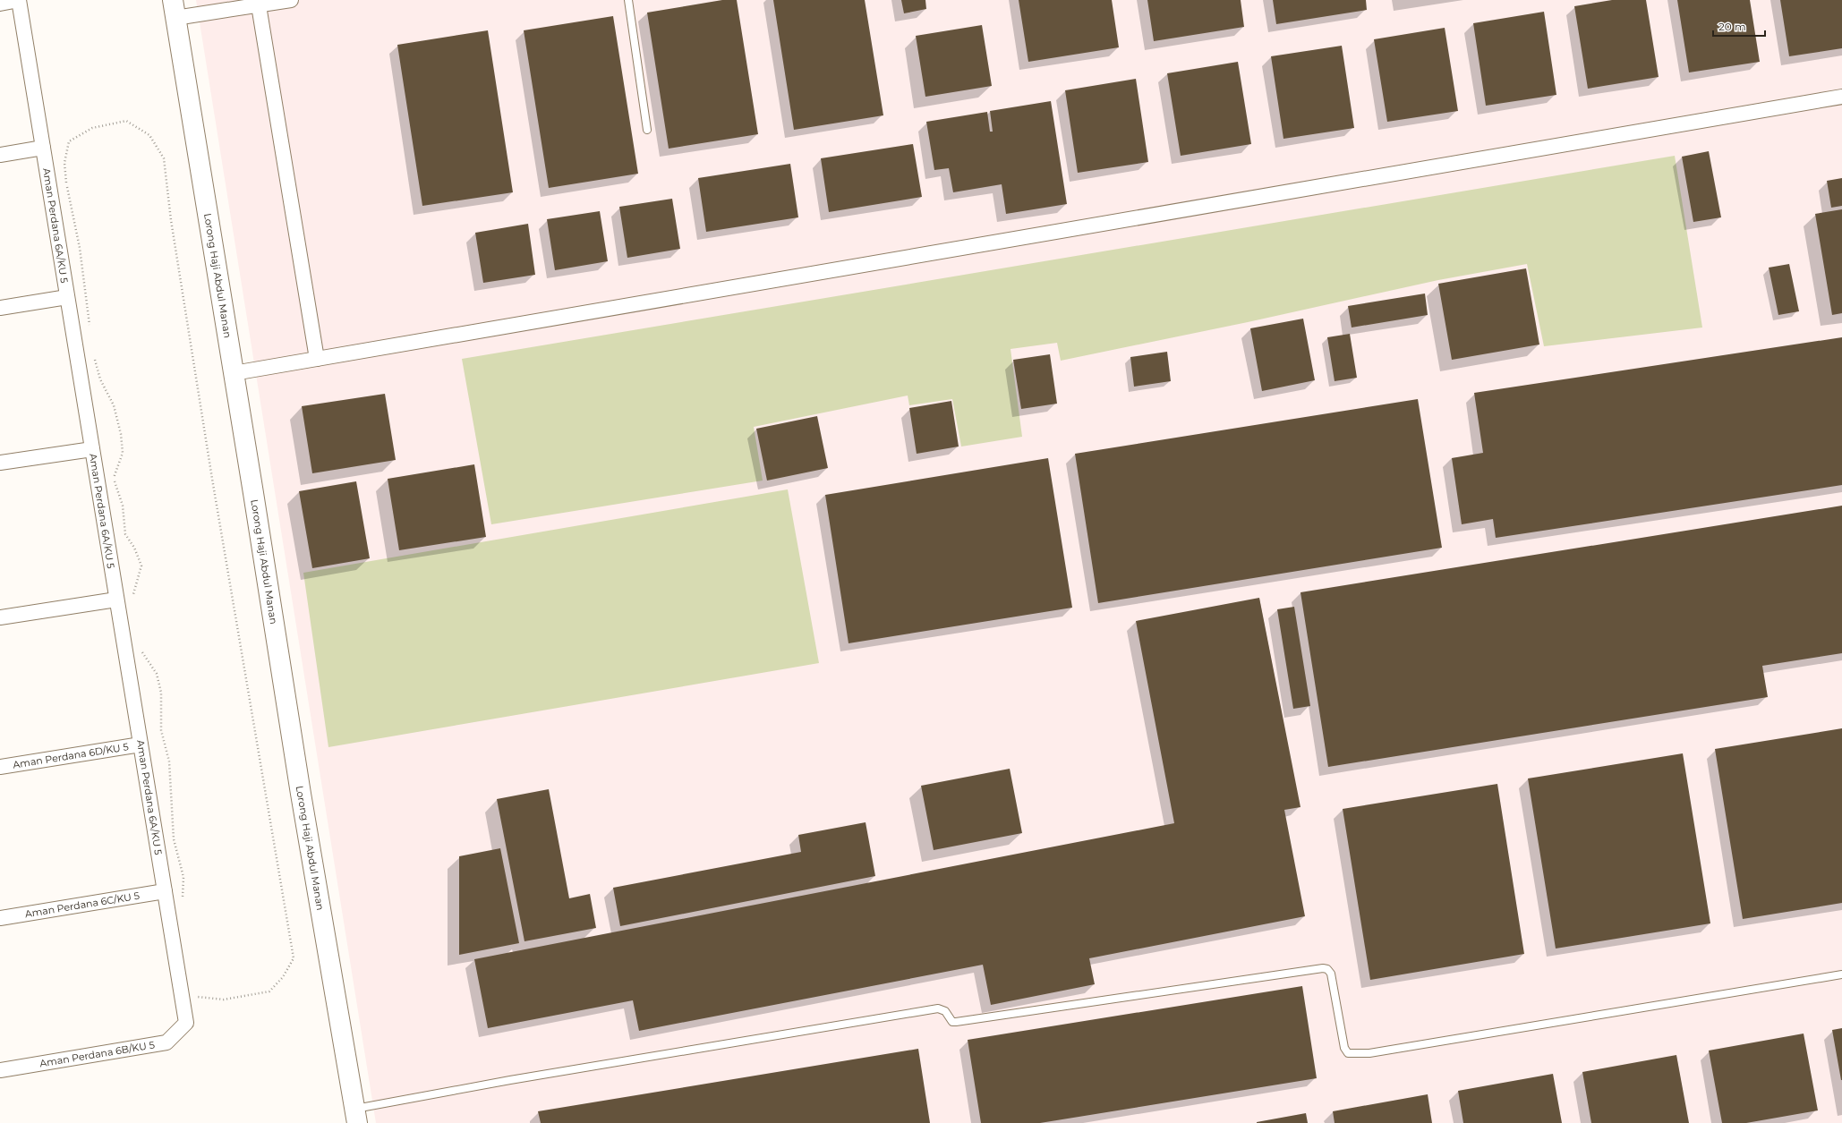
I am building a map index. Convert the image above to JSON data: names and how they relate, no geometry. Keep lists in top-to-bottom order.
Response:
{
  "streets": {
    "street": [
      "Aman Perdana 6A/KU 5",
      "Lorong Haji Abdul Manan",
      "Aman Perdana 6D/KU 5",
      "Aman Perdana 6C/KU 5",
      "Aman Perdana 6B/KU 5"
    ]
  },
  "crossings": [
    ["Aman Perdana 6A/KU 5", "Aman Perdana 6D/KU 5"],
    ["Aman Perdana 6A/KU 5", "Aman Perdana 6C/KU 5"],
    ["Aman Perdana 6A/KU 5", "Aman Perdana 6B/KU 5"]
  ],
  "scale_bar": "20 m"
}
